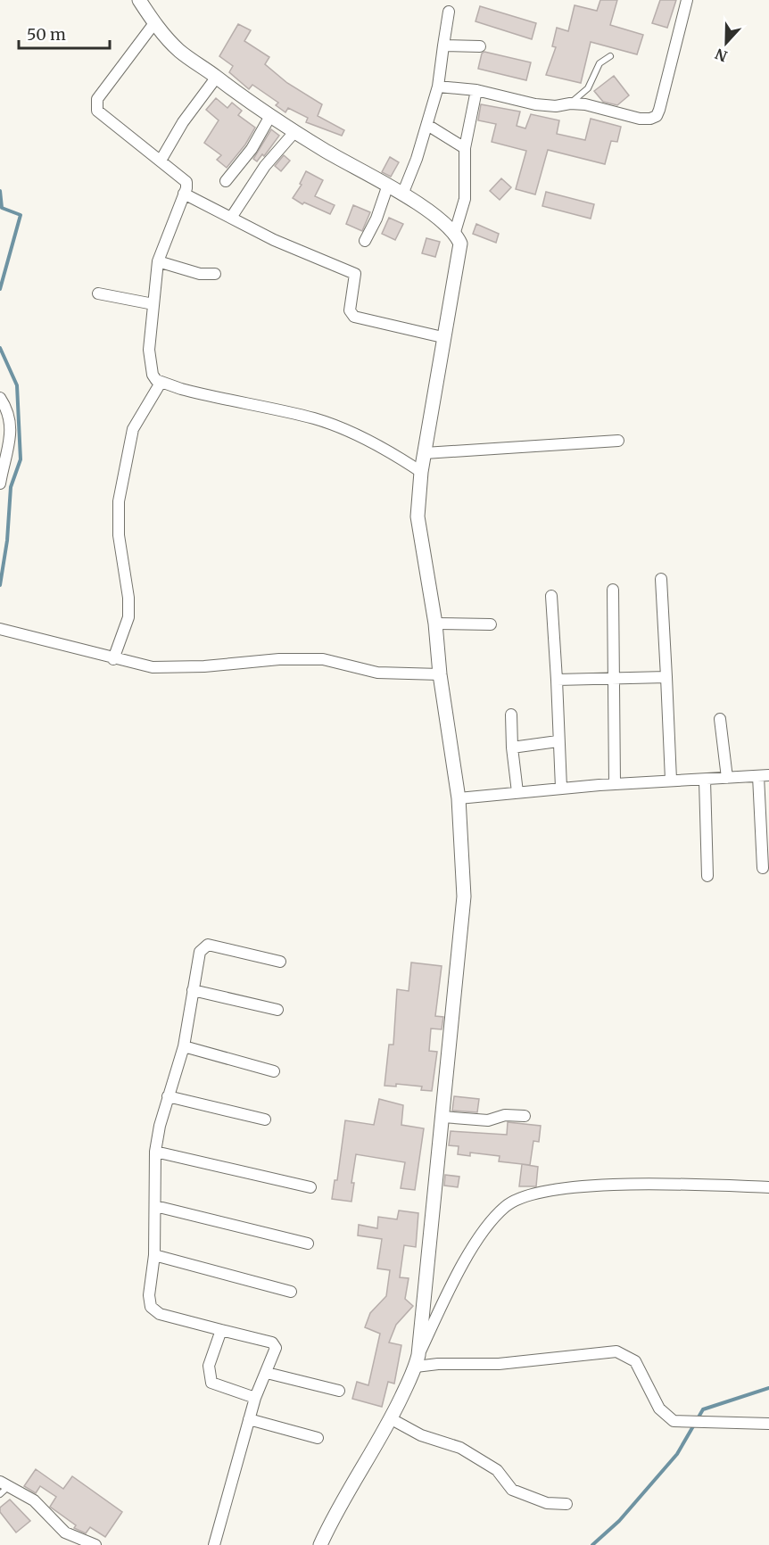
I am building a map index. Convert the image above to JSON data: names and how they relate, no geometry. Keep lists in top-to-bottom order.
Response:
{
  "scale_bar": "50 m",
  "north": "bottom"
}
